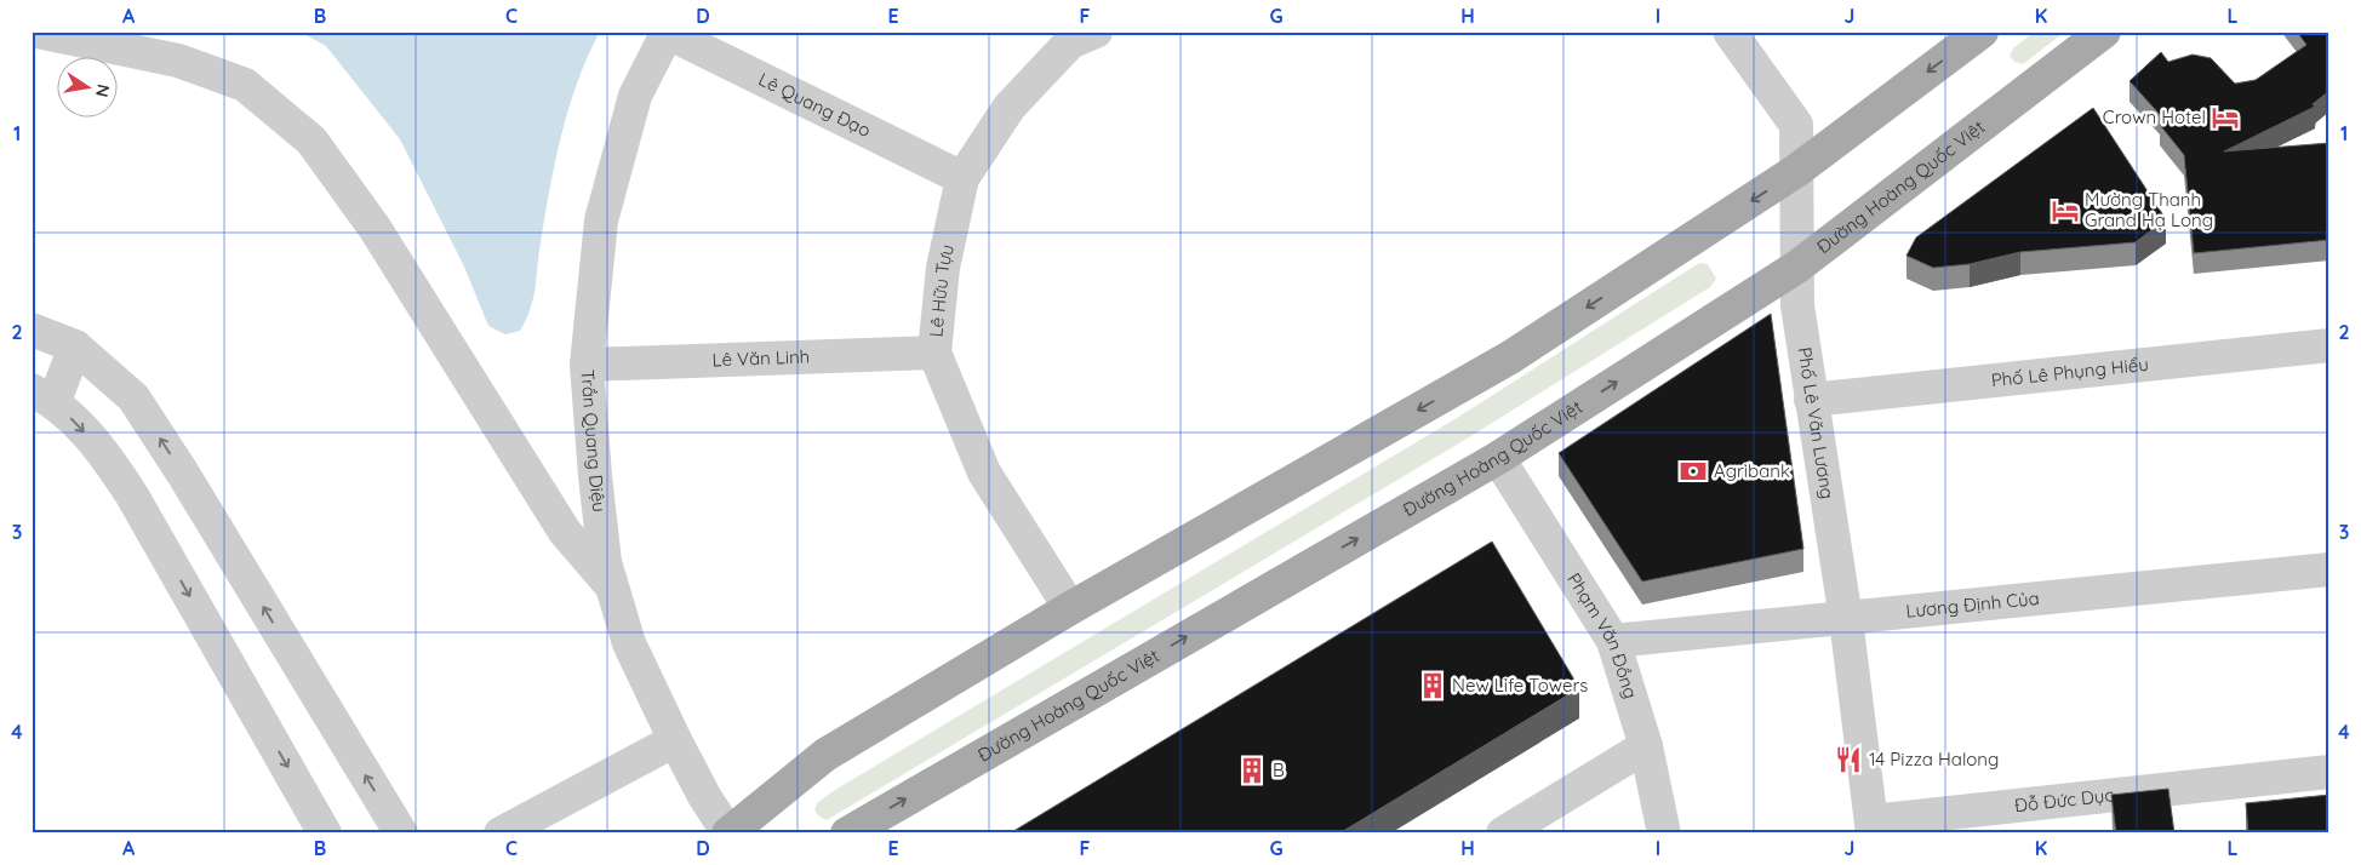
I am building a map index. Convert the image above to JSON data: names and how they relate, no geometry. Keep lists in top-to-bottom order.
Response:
{
  "streets": {
    "main road": ["Đường Hoàng Quốc Việt"],
    "street": [
      "Lê Quang Đạo",
      "Lê Hữu Tựu",
      "Lê Văn Linh",
      "Phố Lê Phụng Hiểu",
      "Phố Lê Văn Lương",
      "Trần Quang Diệu",
      "Lương Định Của",
      "Phạm Văn Đồng",
      "Đỗ Đức Dục"
    ]
  },
  "crossings": [
    ["Lê Quang Đạo", "Lê Hữu Tựu"],
    ["Lê Quang Đạo", "Trần Quang Diệu"],
    ["Đường Hoàng Quốc Việt", "Phố Lê Văn Lương"],
    ["Đường Hoàng Quốc Việt", "Phạm Văn Đồng"],
    ["Lê Hữu Tựu", "Lê Văn Linh"],
    ["Lê Văn Linh", "Trần Quang Diệu"],
    ["Phố Lê Phụng Hiểu", "Phố Lê Văn Lương"],
    ["Phố Lê Văn Lương", "Lương Định Của"],
    ["Phố Lê Văn Lương", "Đỗ Đức Dục"],
    ["Lương Định Của", "Phạm Văn Đồng"]
  ],
  "places": {
    "hotel": ["Crown Hotel", "Mường Thanh Grand Hạ Long"],
    "bank": ["Agribank"],
    "building": ["New Life Towers", "B"],
    "restaurant": ["14 Pizza Halong"]
  },
  "north": "right",
  "grid": {
    "columns": [
      "A",
      "B",
      "C",
      "D",
      "E",
      "F",
      "G",
      "H",
      "I",
      "J",
      "K",
      "L"
    ],
    "rows": [
      "1",
      "2",
      "3",
      "4"
    ]
  }
}
